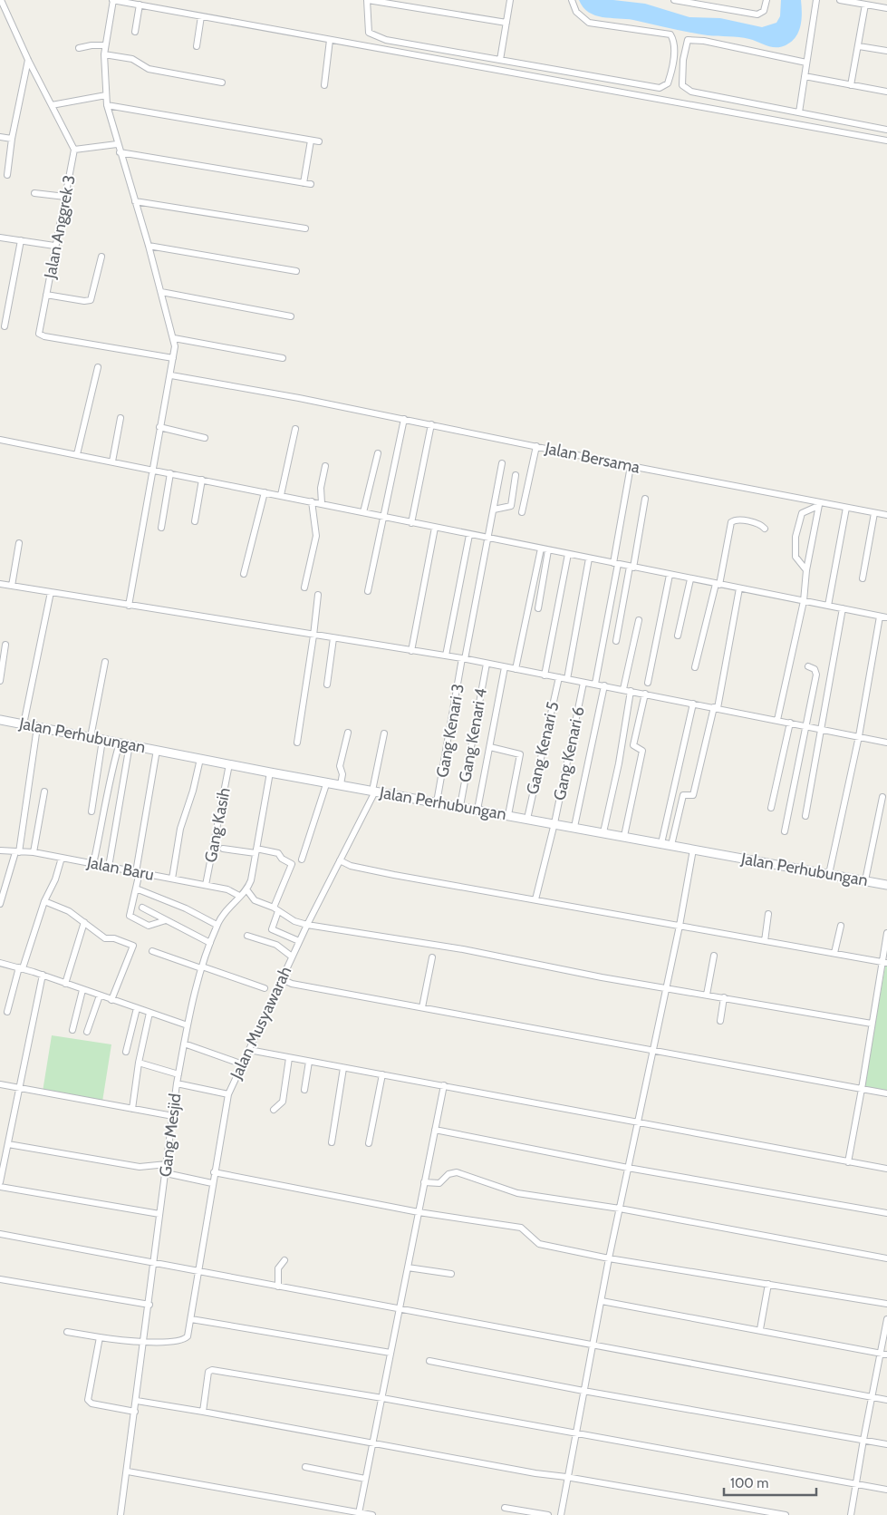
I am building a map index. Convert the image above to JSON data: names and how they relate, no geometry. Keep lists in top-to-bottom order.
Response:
{
  "streets": {
    "main road": ["Jalan Perhubungan"],
    "street": [
      "Jalan Anggrek 3",
      "Jalan Bersama",
      "Gang Kenari 3",
      "Gang Kenari 4",
      "Gang Kenari 5",
      "Gang Kenari 6",
      "Gang Kasih",
      "Jalan Baru",
      "Jalan Musyawarah",
      "Gang Mesjid"
    ]
  },
  "crossings": [
    ["Gang Kenari 3", "Jalan Perhubungan"],
    ["Jalan Perhubungan", "Gang Kenari 4"],
    ["Jalan Perhubungan", "Gang Kenari 5"],
    ["Jalan Perhubungan", "Gang Kenari 6"],
    ["Jalan Perhubungan", "Gang Kasih"],
    ["Jalan Perhubungan", "Jalan Musyawarah"],
    ["Gang Kasih", "Jalan Baru"],
    ["Jalan Baru", "Gang Mesjid"],
    ["Jalan Musyawarah", "Gang Mesjid"]
  ],
  "scale_bar": "100 m"
}
